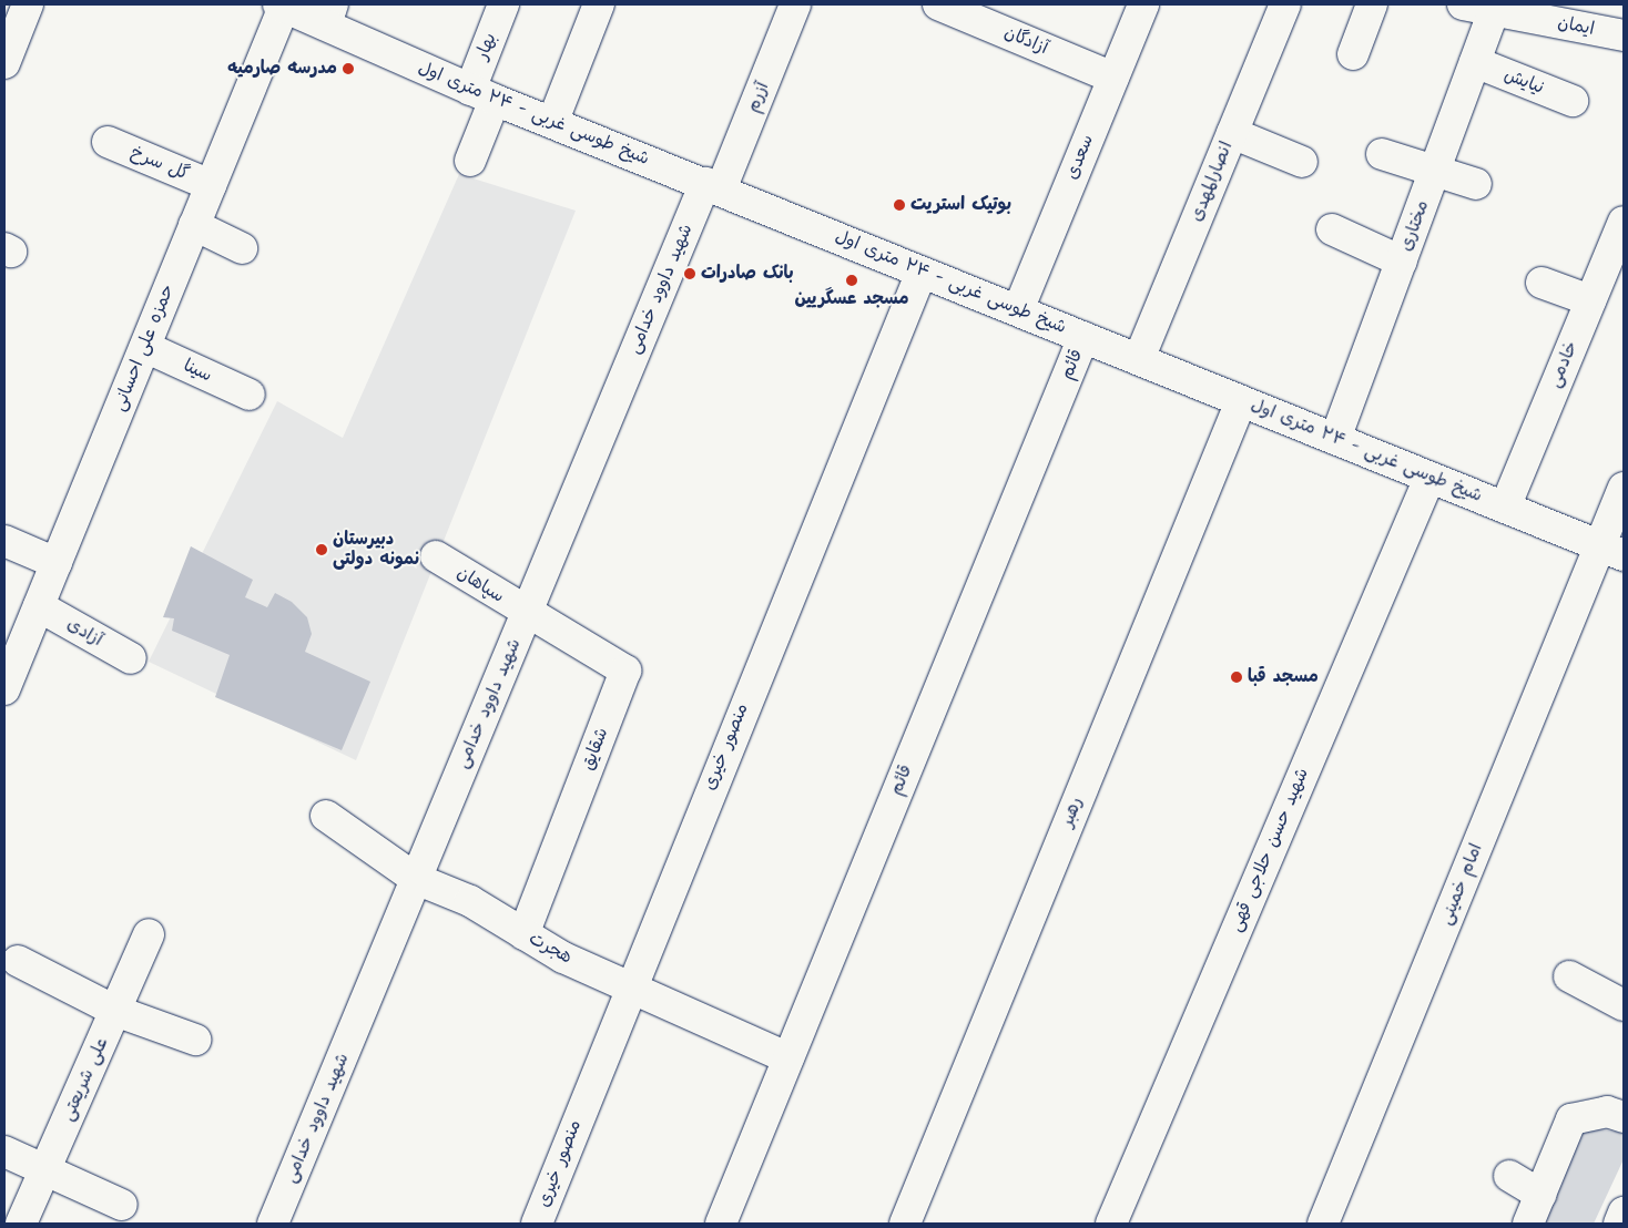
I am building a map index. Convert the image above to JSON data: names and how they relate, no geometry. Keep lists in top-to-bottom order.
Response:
{
  "streets": {
    "street": [
      "ایمان",
      "آزادگان",
      "بهار",
      "نیایش",
      "آزرم",
      "شیخ طوسی غربی - ۲۴ متری اول",
      "سعدی",
      "گل سرخ",
      "انصارالمهدی",
      "مختاری",
      "شهید داوود خدامی",
      "حمزه علی احسانی",
      "قائم",
      "خادمی",
      "سینا",
      "سپاهان",
      "آزادی",
      "منصور خیری",
      "شقایق",
      "رهبر",
      "شهید حسن حلاجی قهی",
      "امام خمینی",
      "هجرت",
      "علی شریعتی"
    ]
  },
  "crossings": [
    ["ایمان", "مختاری"],
    ["آزادگان", "سعدی"],
    ["بهار", "شیخ طوسی غربی - ۲۴ متری اول"],
    ["نیایش", "مختاری"],
    ["آزرم", "شیخ طوسی غربی - ۲۴ متری اول"],
    ["آزرم", "شهید داوود خدامی"],
    ["شیخ طوسی غربی - ۲۴ متری اول", "سعدی"],
    ["شیخ طوسی غربی - ۲۴ متری اول", "انصارالمهدی"],
    ["شیخ طوسی غربی - ۲۴ متری اول", "مختاری"],
    ["شیخ طوسی غربی - ۲۴ متری اول", "شهید داوود خدامی"],
    ["شیخ طوسی غربی - ۲۴ متری اول", "حمزه علی احسانی"],
    ["شیخ طوسی غربی - ۲۴ متری اول", "قائم"],
    ["شیخ طوسی غربی - ۲۴ متری اول", "خادمی"],
    ["شیخ طوسی غربی - ۲۴ متری اول", "منصور خیری"],
    ["شیخ طوسی غربی - ۲۴ متری اول", "رهبر"],
    ["شیخ طوسی غربی - ۲۴ متری اول", "شهید حسن حلاجی قهی"],
    ["شیخ طوسی غربی - ۲۴ متری اول", "امام خمینی"],
    ["گل سرخ", "حمزه علی احسانی"],
    ["شهید داوود خدامی", "سپاهان"],
    ["شهید داوود خدامی", "شقایق"],
    ["شهید داوود خدامی", "هجرت"],
    ["حمزه علی احسانی", "سینا"],
    ["حمزه علی احسانی", "آزادی"],
    ["قائم", "هجرت"],
    ["سپاهان", "شقایق"],
    ["منصور خیری", "هجرت"],
    ["شقایق", "هجرت"]
  ],
  "places": [
    "مدرسه صارمیه",
    "بوتیک استریت",
    "بانک صادرات",
    "مسجد عسگریین",
    "دبیرستان نمونه دولتی",
    "مسجد قبا"
  ]
}
